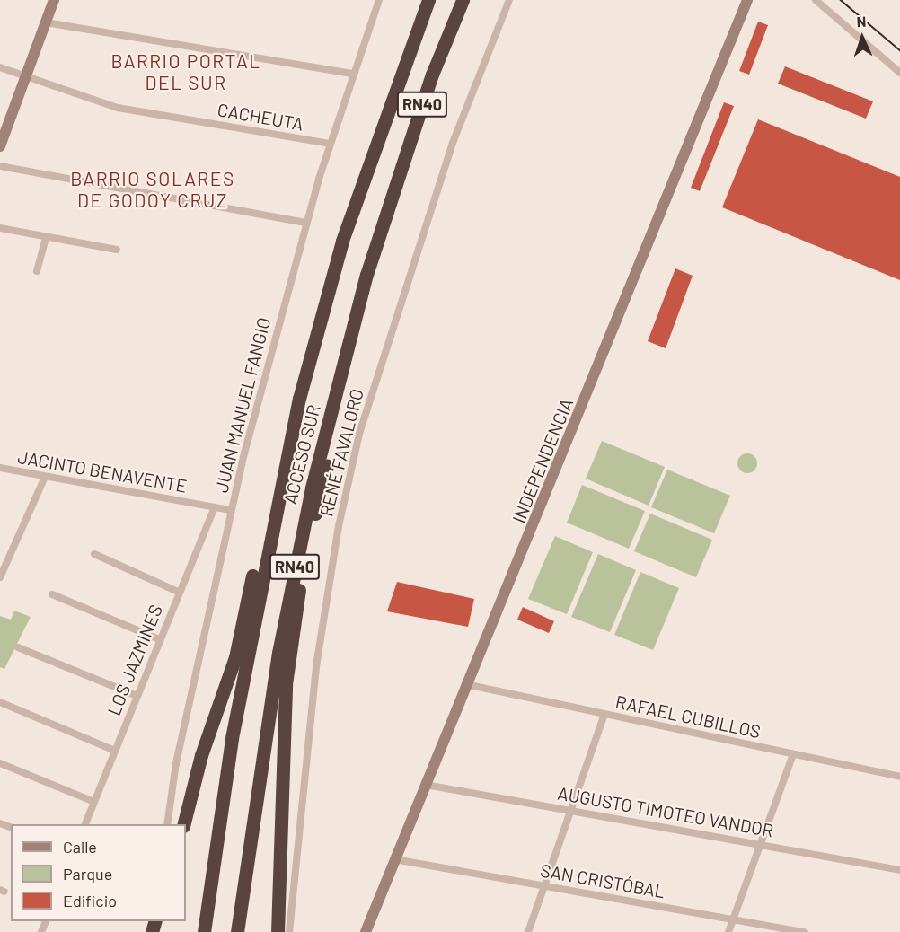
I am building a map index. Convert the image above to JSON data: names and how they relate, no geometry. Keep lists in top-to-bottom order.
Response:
{
  "streets": {
    "highway": ["RN40", "ACCESO SUR"],
    "street": [
      "CACHEUTA",
      "JUAN MANUEL FANGIO",
      "RENÉ FAVALORO",
      "INDEPENDENCIA",
      "JACINTO BENAVENTE",
      "LOS JAZMINES",
      "RAFAEL CUBILLOS",
      "AUGUSTO TIMOTEO VANDOR",
      "SAN CRISTÓBAL"
    ]
  },
  "crossings": [
    ["CACHEUTA", "JUAN MANUEL FANGIO"],
    ["JUAN MANUEL FANGIO", "JACINTO BENAVENTE"],
    ["INDEPENDENCIA", "RAFAEL CUBILLOS"],
    ["INDEPENDENCIA", "AUGUSTO TIMOTEO VANDOR"],
    ["INDEPENDENCIA", "SAN CRISTÓBAL"],
    ["JACINTO BENAVENTE", "LOS JAZMINES"]
  ],
  "districts": ["BARRIO PORTAL DEL SUR", "BARRIO SOLARES DE GODOY CRUZ"],
  "legend": ["Calle", "Parque", "Edificio"],
  "north": "top"
}
